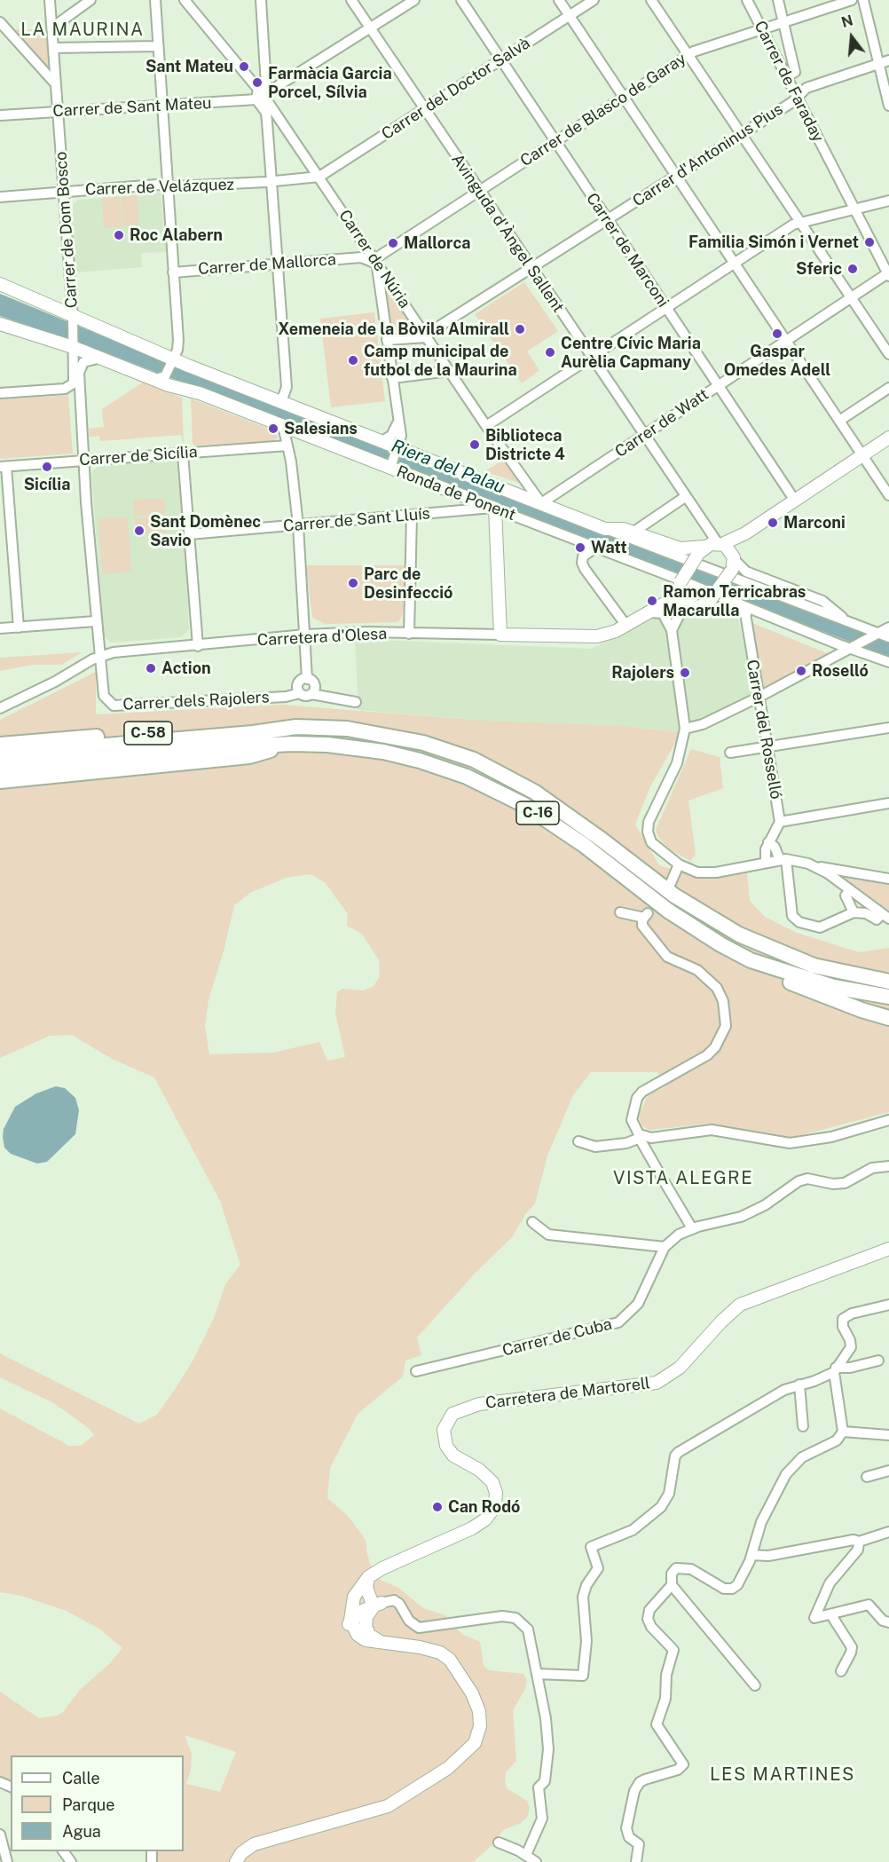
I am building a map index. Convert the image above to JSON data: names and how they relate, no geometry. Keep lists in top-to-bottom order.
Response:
{
  "streets": {
    "highway": ["C-58", "C-16"],
    "main road": ["Ronda de Ponent", "Carretera d'Olesa", "Carretera de Martorell"],
    "street": [
      "Carrer de Faraday",
      "Carrer del Doctor Salvà",
      "Carrer de Sant Mateu",
      "Carrer de Blasco de Garay",
      "Carrer d'Antoninus Pius",
      "Carrer de Velázquez",
      "Carrer de Dom Bosco",
      "Avinguda d'Àngel Sallent",
      "Carrer de Marconi",
      "Carrer de Núria",
      "Carrer de Mallorca",
      "Carrer de Watt",
      "Carrer de Sicília",
      "Carrer de Sant Lluís",
      "Carrer dels Rajolers",
      "Carrer del Rosselló",
      "Carrer de Cuba"
    ]
  },
  "crossings": [
    ["Carrer de Faraday", "Carrer de Blasco de Garay"],
    ["Carrer de Faraday", "Carrer d'Antoninus Pius"],
    ["Carrer de Faraday", "Carrer de Watt"],
    ["Carrer del Doctor Salvà", "Carrer de Velázquez"],
    ["Carrer del Doctor Salvà", "Avinguda d'Àngel Sallent"],
    ["Carrer del Doctor Salvà", "Carrer de Marconi"],
    ["Carrer del Doctor Salvà", "Carrer de Núria"],
    ["Carrer de Sant Mateu", "Carrer de Dom Bosco"],
    ["Carrer de Sant Mateu", "Carrer de Núria"],
    ["Carrer de Blasco de Garay", "Avinguda d'Àngel Sallent"],
    ["Carrer de Blasco de Garay", "Carrer de Marconi"],
    ["Carrer de Blasco de Garay", "Carrer de Núria"],
    ["Carrer de Blasco de Garay", "Carrer de Mallorca"],
    ["Carrer d'Antoninus Pius", "Avinguda d'Àngel Sallent"],
    ["Carrer d'Antoninus Pius", "Carrer de Marconi"],
    ["Carrer d'Antoninus Pius", "Carrer de Núria"],
    ["Carrer de Velázquez", "Carrer de Dom Bosco"],
    ["Carrer de Velázquez", "Carrer de Núria"],
    ["Carrer de Dom Bosco", "Carrer de Sicília"],
    ["Carrer de Dom Bosco", "Ronda de Ponent"],
    ["Carrer de Dom Bosco", "Carretera d'Olesa"],
    ["Carrer de Dom Bosco", "Carrer dels Rajolers"],
    ["Avinguda d'Àngel Sallent", "Carrer de Watt"],
    ["Avinguda d'Àngel Sallent", "Ronda de Ponent"],
    ["Carrer de Marconi", "Carrer de Watt"],
    ["Carrer de Núria", "Carrer de Mallorca"],
    ["Carrer de Núria", "Carrer de Watt"],
    ["Carrer de Núria", "Ronda de Ponent"],
    ["Carrer de Watt", "Ronda de Ponent"],
    ["Ronda de Ponent", "Carrer de Sant Lluís"],
    ["Ronda de Ponent", "Carretera d'Olesa"],
    ["Ronda de Ponent", "Carrer del Rosselló"],
    ["Carretera d'Olesa", "Carrer dels Rajolers"],
    ["C-58", "C-16"]
  ],
  "districts": ["LA MAURINA", "VISTA ALEGRE", "LES MARTINES"],
  "water": ["Riera del Palau"],
  "places": [
    "Sant Mateu",
    "Farmàcia Garcia Porcel, Sílvia",
    "Roc Alabern",
    "Familia Simón i Vernet",
    "Mallorca",
    "Sferic",
    "Xemeneia de la Bòvila Almirall",
    "Gaspar Omedes Adell",
    "Centre Cívic Maria Aurèlia Capmany",
    "Camp municipal de futbol de la Maurina",
    "Salesians",
    "Biblioteca Districte 4",
    "Sicília",
    "Marconi",
    "Sant Domènec Savio",
    "Watt",
    "Parc de Desinfecció",
    "Ramon Terricabras Macarulla",
    "Action",
    "Roselló",
    "Rajolers",
    "Can Rodó"
  ],
  "legend": ["Calle", "Parque", "Agua"],
  "north": "top"
}
